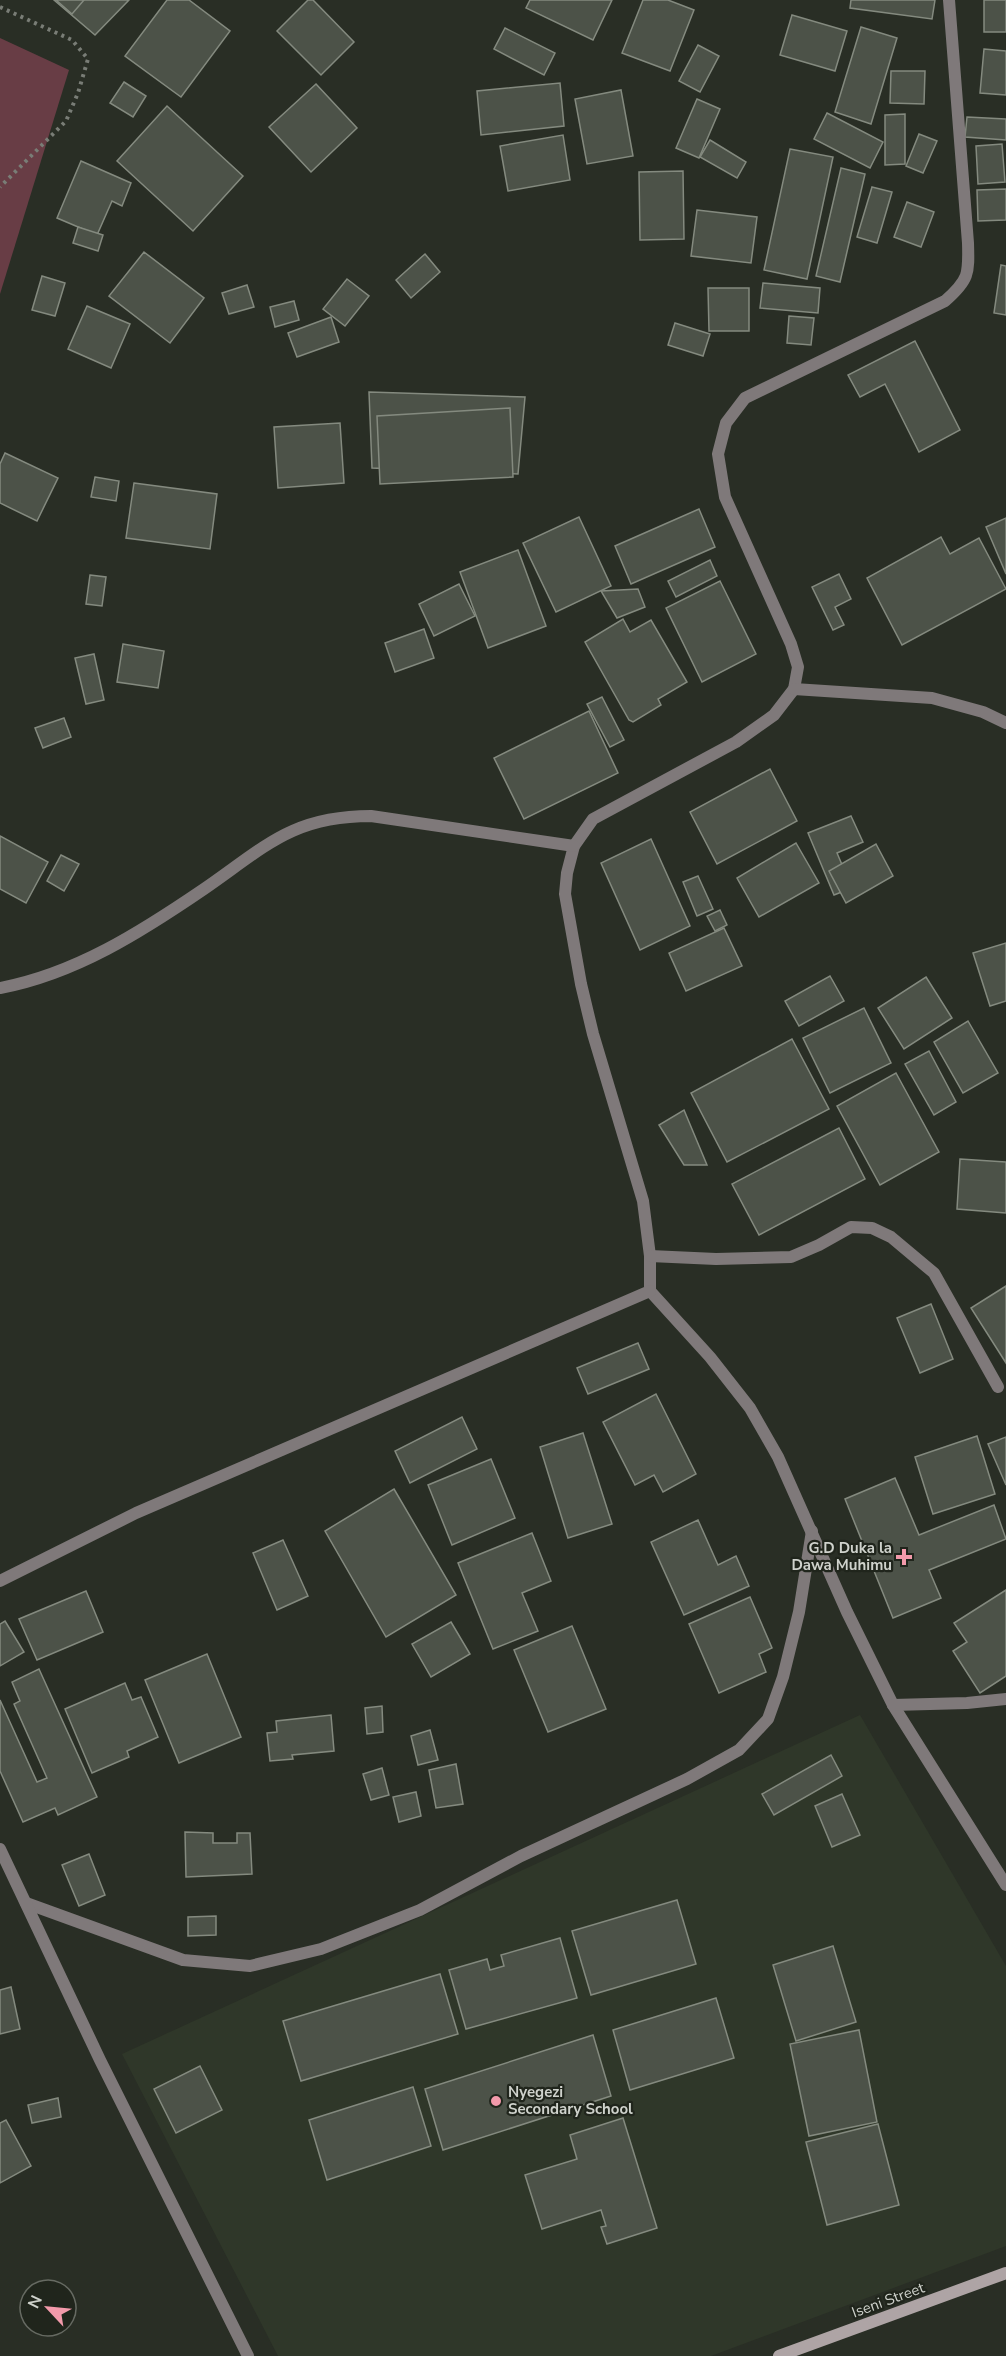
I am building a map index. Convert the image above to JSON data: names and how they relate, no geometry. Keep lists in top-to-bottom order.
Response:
{
  "streets": {
    "street": ["Iseni Street"]
  },
  "places": {
    "health": ["G.D Duka la Dawa Muhimu"],
    "other": ["Nyegezi Secondary School"]
  },
  "north": "top left"
}
